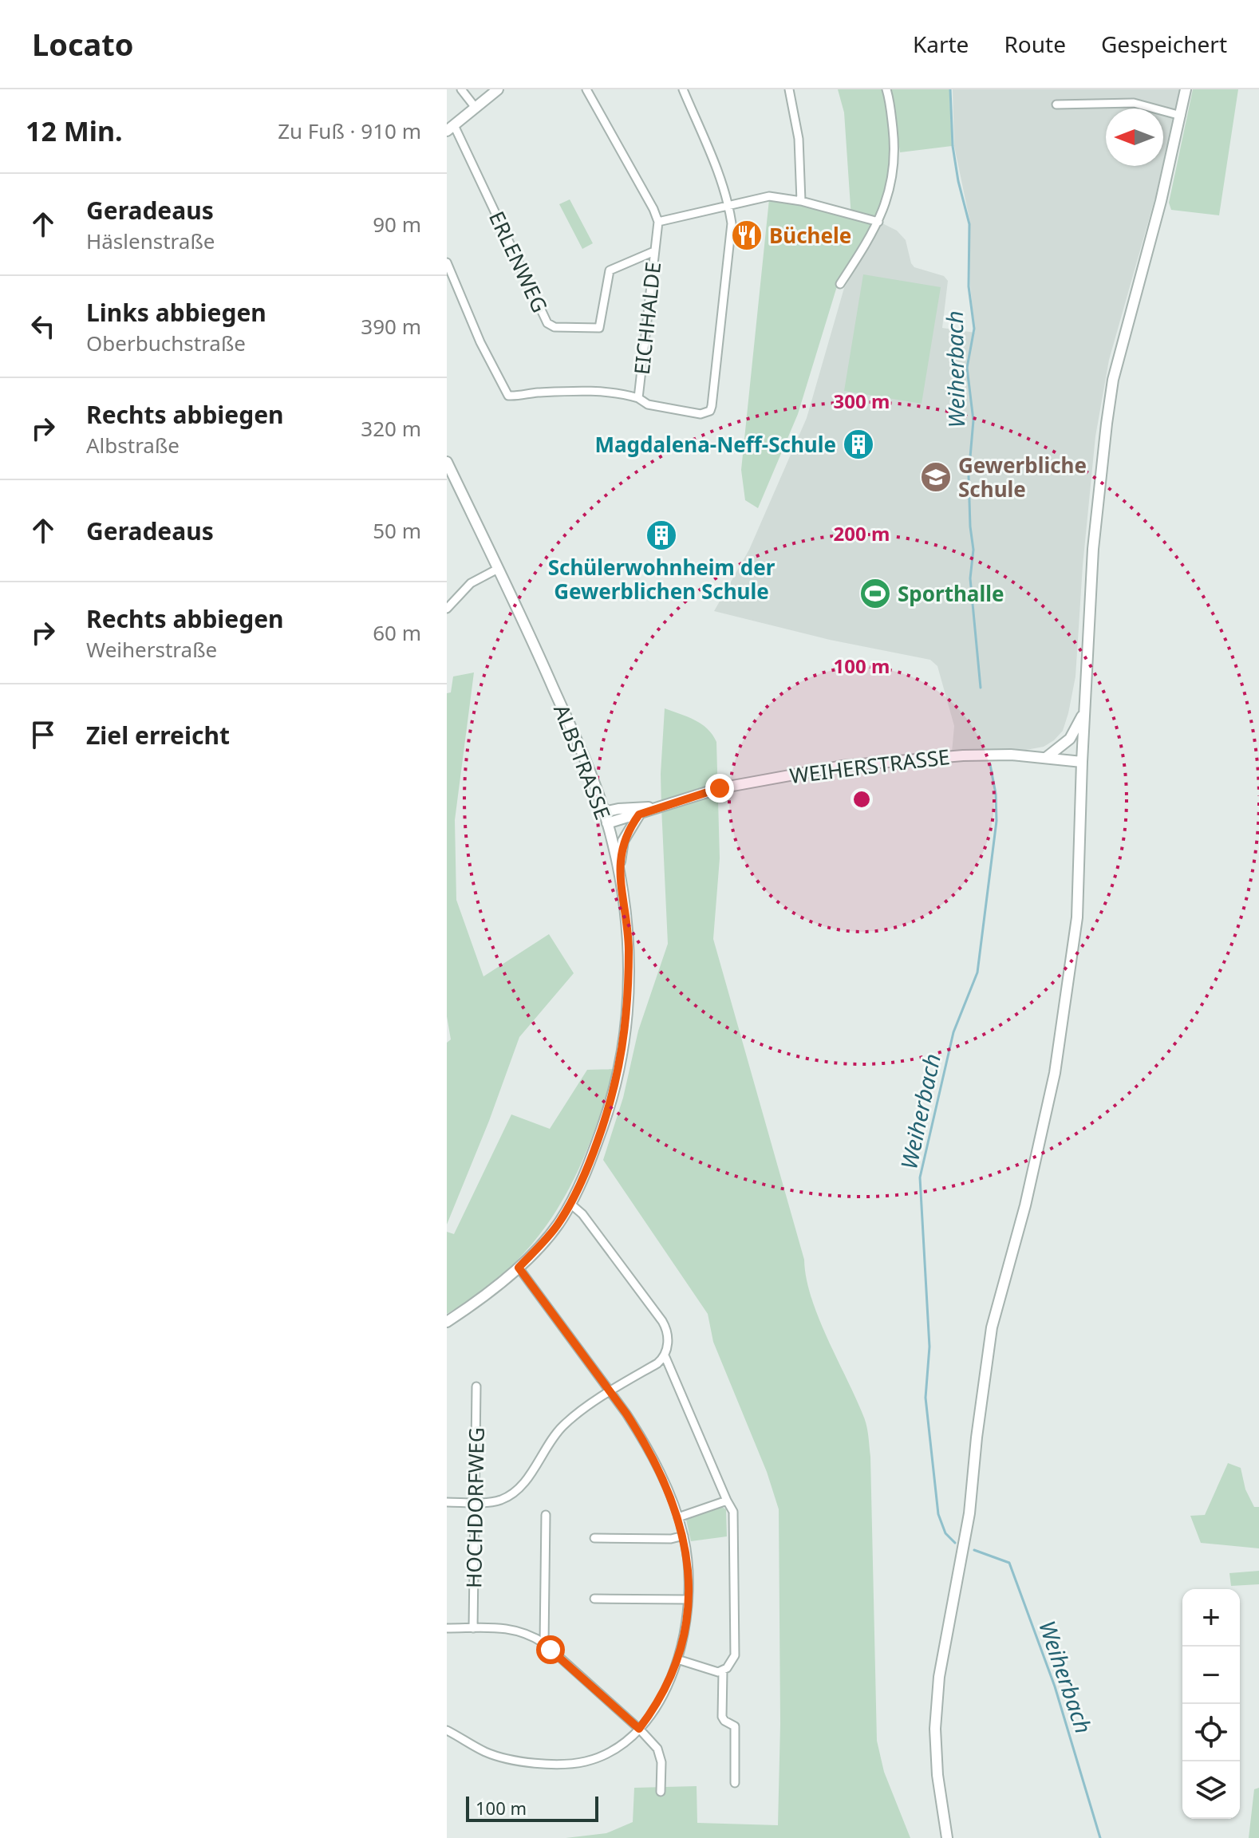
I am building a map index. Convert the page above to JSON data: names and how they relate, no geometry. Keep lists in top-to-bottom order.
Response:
{
  "streets": {
    "street": [
      "ERLENWEG",
      "EICHHALDE",
      "ALBSTRASSE",
      "WEIHERSTRASSE",
      "HOCHDORFWEG"
    ]
  },
  "crossings": [
    ["ERLENWEG", "EICHHALDE"],
    ["ALBSTRASSE", "WEIHERSTRASSE"]
  ],
  "water": ["Weiherbach"],
  "places": {
    "restaurant": ["Büchele"],
    "building": ["Magdalena-Neff-Schule", "Schülerwohnheim der Gewerblichen Schule"],
    "school or university": ["Gewerbliche Schule"],
    "sports": ["Sporthalle"]
  },
  "scale_bar": "100 m",
  "north": "left",
  "page": {
    "header": "Locato",
    "nav": ["Karte", "Route", "Gespeichert"],
    "heading": ["12 Min.", "Zu Fuß · 910 m"],
    "list": [
      ["Geradeaus", "Häslenstraße", "90 m"],
      ["Links abbiegen", "Oberbuchstraße", "390 m"],
      ["Rechts abbiegen", "Albstraße", "320 m"],
      ["Geradeaus", "50 m"],
      ["Rechts abbiegen", "Weiherstraße", "60 m"],
      "Ziel erreicht"
    ],
    "map_buttons": ["+", "−"],
    "scale": "100 m"
  },
  "rings": ["300 m", "200 m", "100 m"]
}
